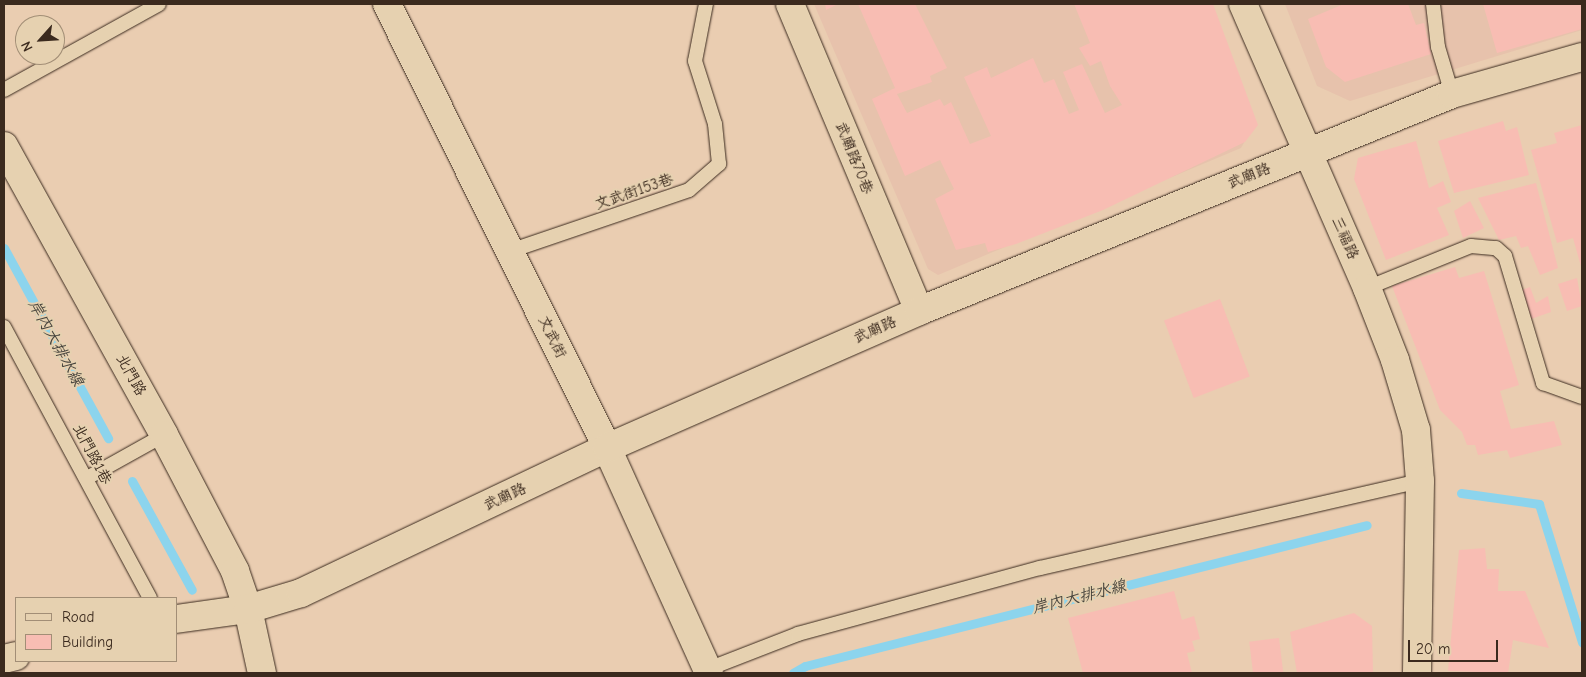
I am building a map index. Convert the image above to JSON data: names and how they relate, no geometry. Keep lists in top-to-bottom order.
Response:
{
  "streets": {
    "street": [
      "武廟路70巷",
      "武廟路",
      "三福路",
      "文武街",
      "北門路"
    ],
    "lane": ["文武街153巷", "北門路1巷"]
  },
  "crossings": [
    ["武廟路70巷", "武廟路"],
    ["武廟路", "三福路"],
    ["武廟路", "文武街"],
    ["武廟路", "北門路"],
    ["文武街153巷", "文武街"]
  ],
  "water": ["岸內大排水線"],
  "legend": ["Road", "Building"],
  "scale_bar": "20 m",
  "north": "bottom left"
}
